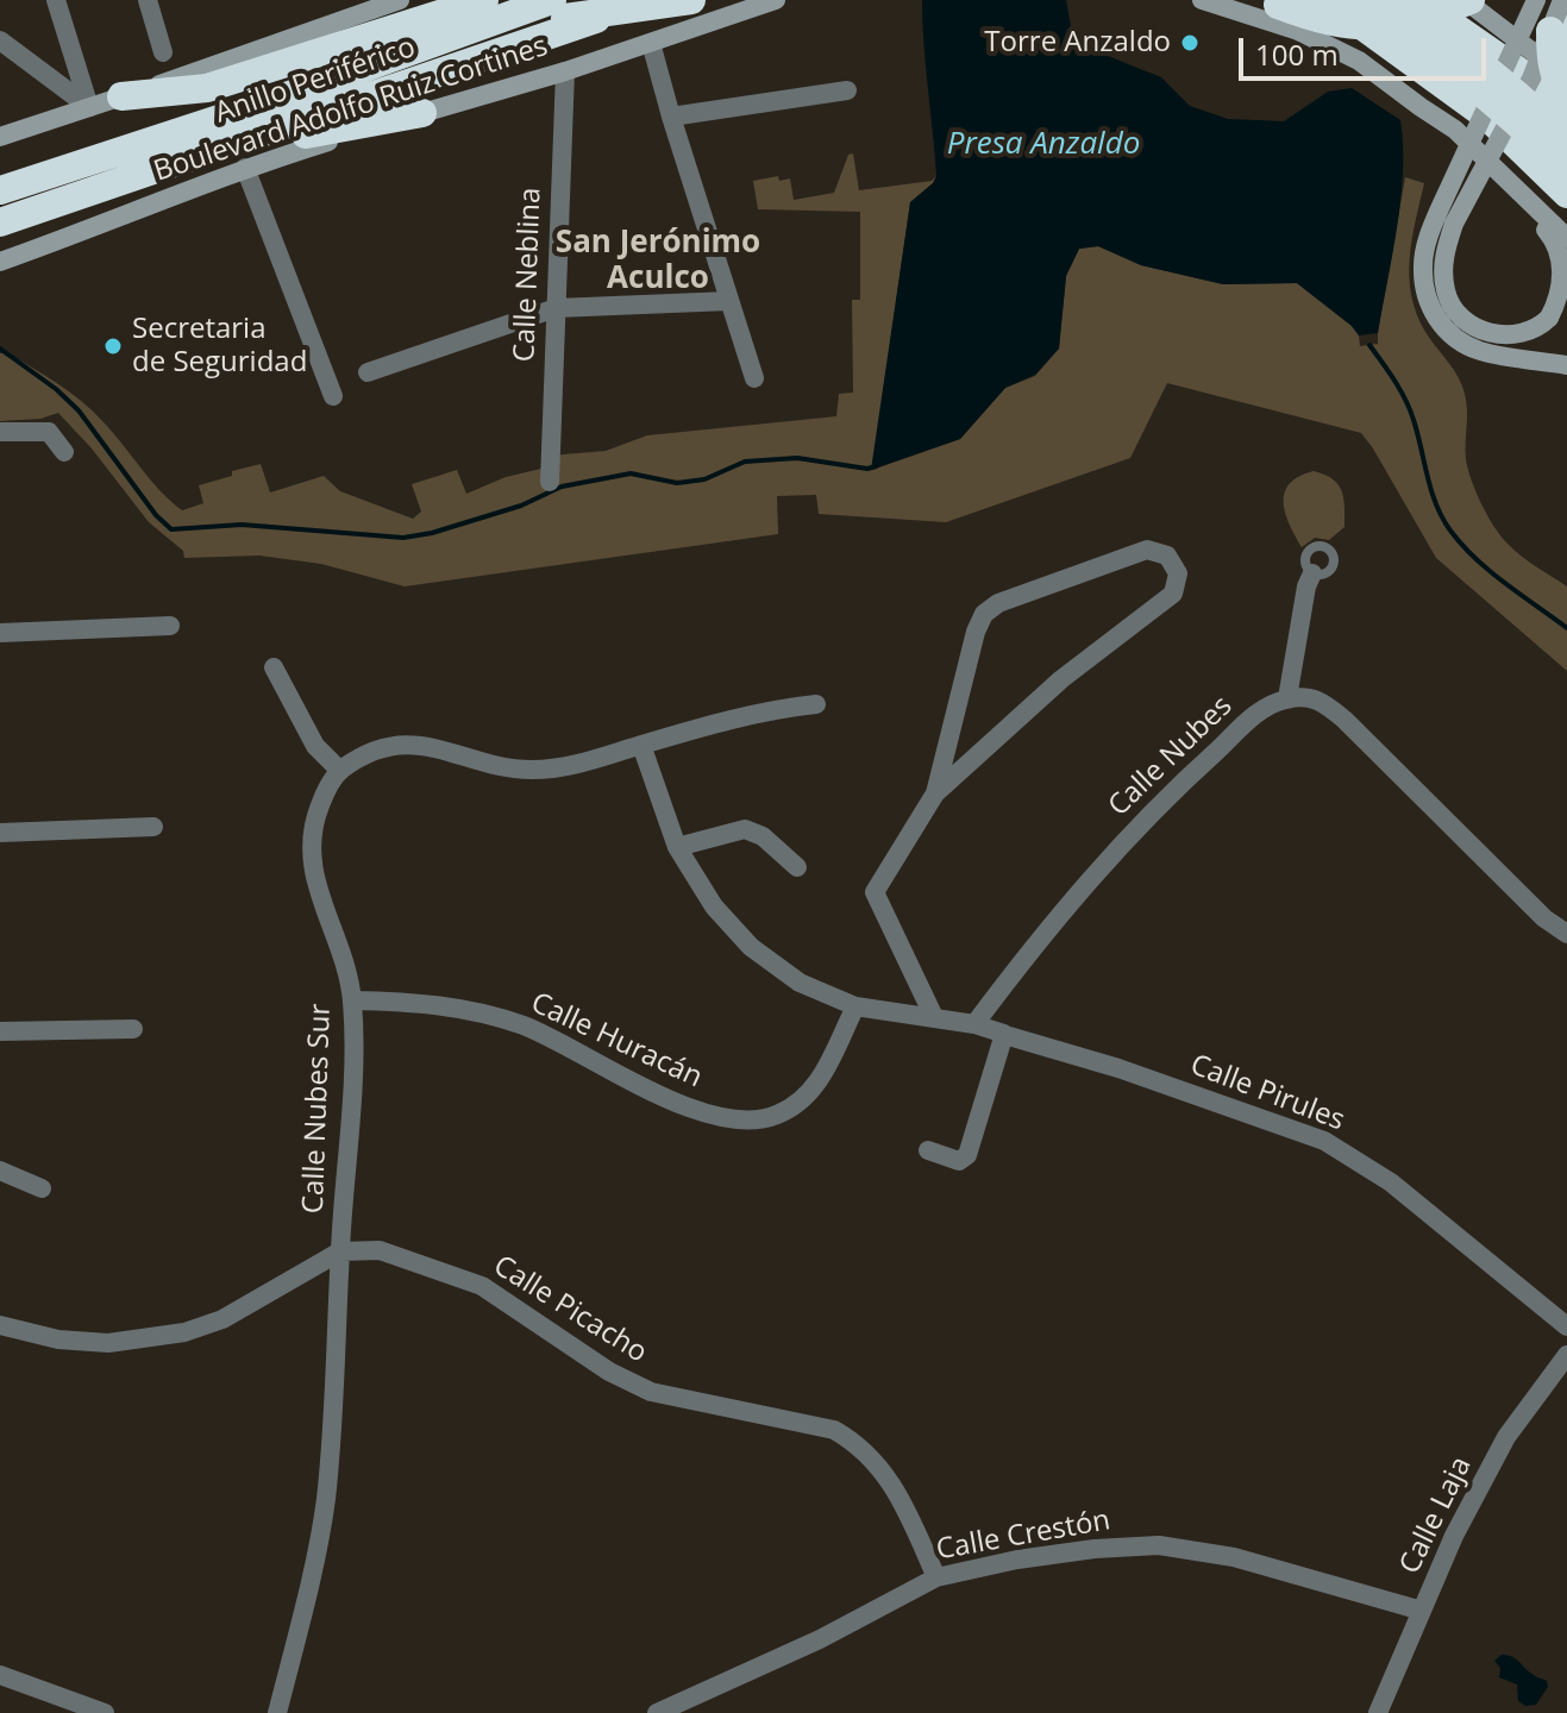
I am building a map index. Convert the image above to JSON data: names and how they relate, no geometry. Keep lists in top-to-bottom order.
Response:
{
  "streets": {
    "highway": ["Anillo Periférico"],
    "main road": ["Boulevard Adolfo Ruiz Cortines"],
    "street": [
      "Calle Neblina",
      "Calle Nubes",
      "Calle Huracán",
      "Calle Pirules",
      "Calle Nubes Sur",
      "Calle Picacho",
      "Calle Laja",
      "Calle Crestón"
    ]
  },
  "crossings": [
    ["Boulevard Adolfo Ruiz Cortines", "Calle Neblina"],
    ["Calle Nubes", "Calle Pirules"],
    ["Calle Huracán", "Calle Pirules"],
    ["Calle Huracán", "Calle Nubes Sur"],
    ["Calle Nubes Sur", "Calle Picacho"],
    ["Calle Picacho", "Calle Crestón"],
    ["Calle Laja", "Calle Crestón"]
  ],
  "districts": ["San Jerónimo Aculco"],
  "water": ["Presa Anzaldo"],
  "places": ["Torre Anzaldo", "Secretaria de Seguridad"],
  "scale_bar": "100 m"
}
